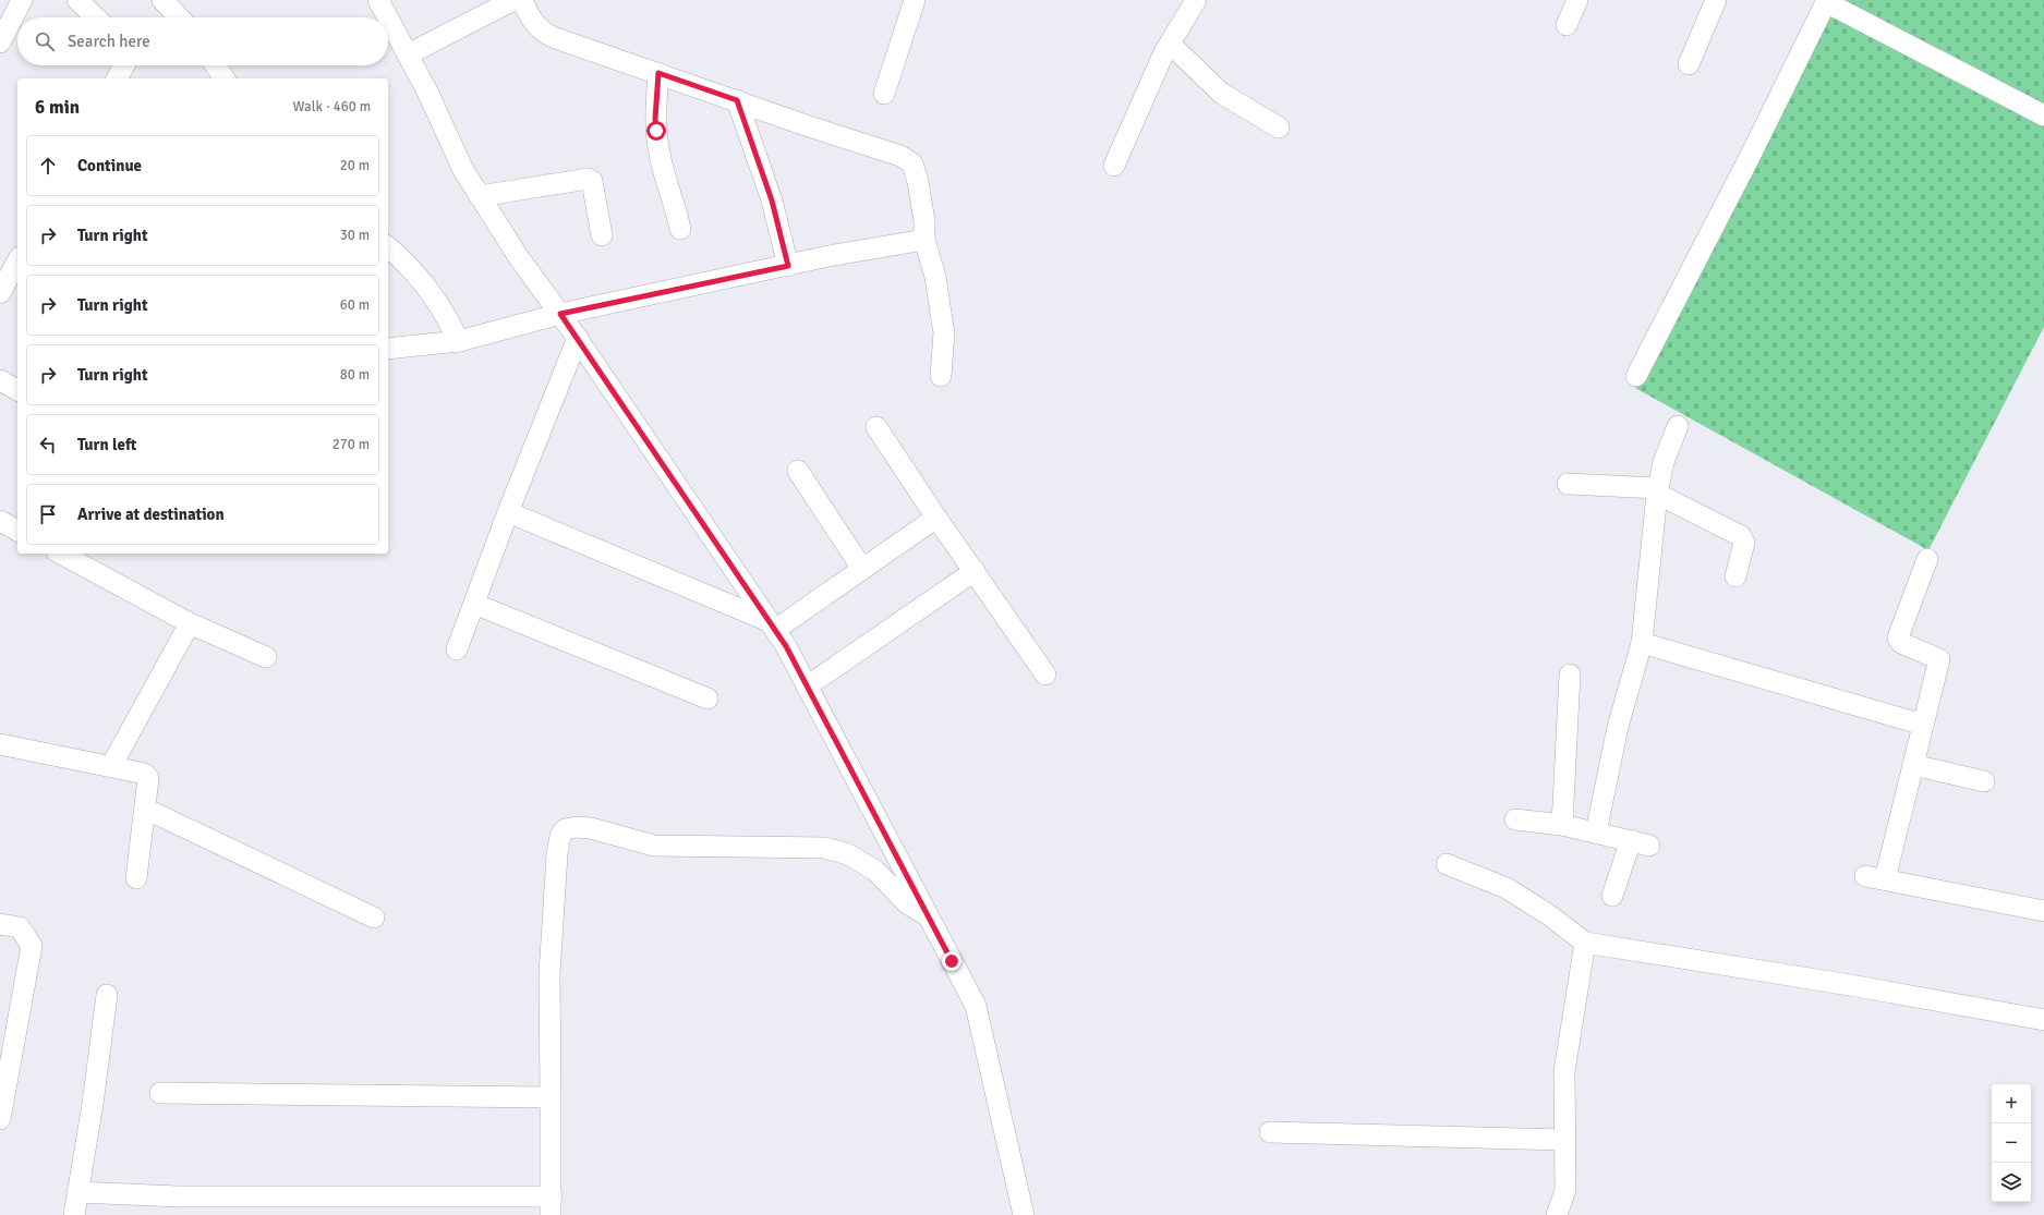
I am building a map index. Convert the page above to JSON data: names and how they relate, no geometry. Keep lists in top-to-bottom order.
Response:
{
  "page": {
    "search": "Search here",
    "heading": ["6 min", "Walk · 460 m"],
    "list": [
      ["Continue", "20 m"],
      ["Turn right", "30 m"],
      ["Turn right", "60 m"],
      ["Turn right", "80 m"],
      ["Turn left", "270 m"],
      "Arrive at destination"
    ],
    "map_buttons": ["+", "−"]
  }
}
